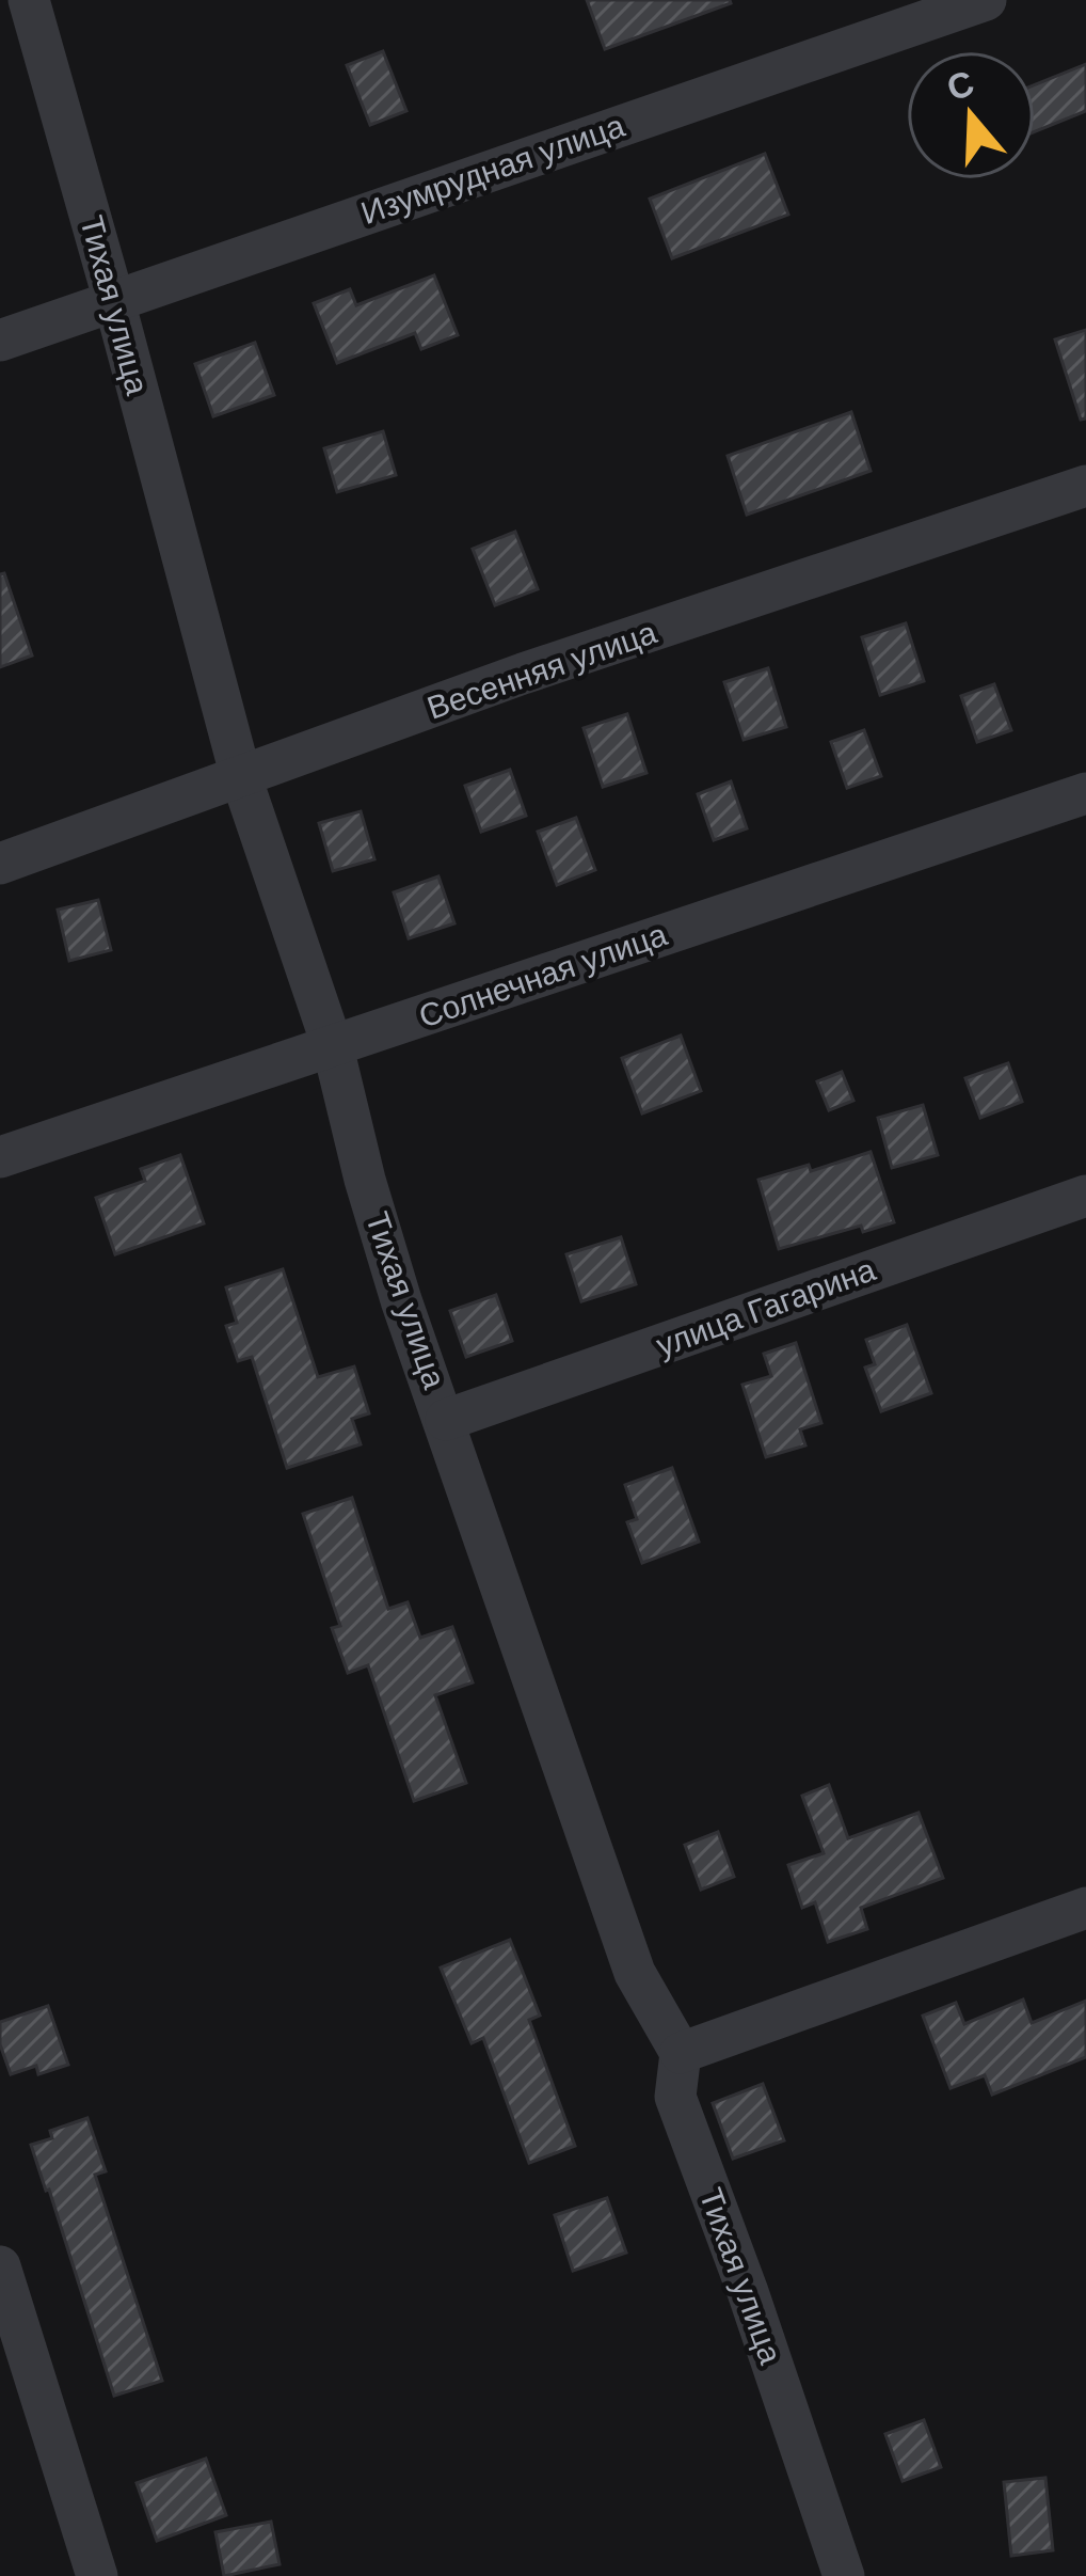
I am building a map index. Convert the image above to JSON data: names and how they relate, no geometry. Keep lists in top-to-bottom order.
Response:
{
  "streets": {
    "street": [
      "Изумрудная улица",
      "Тихая улица",
      "Весенняя улица",
      "Солнечная улица",
      "улица Гагарина"
    ]
  },
  "crossings": [
    ["Изумрудная улица", "Тихая улица"],
    ["Тихая улица", "Весенняя улица"],
    ["Тихая улица", "Солнечная улица"],
    ["Тихая улица", "улица Гагарина"]
  ],
  "north": "top"
}
